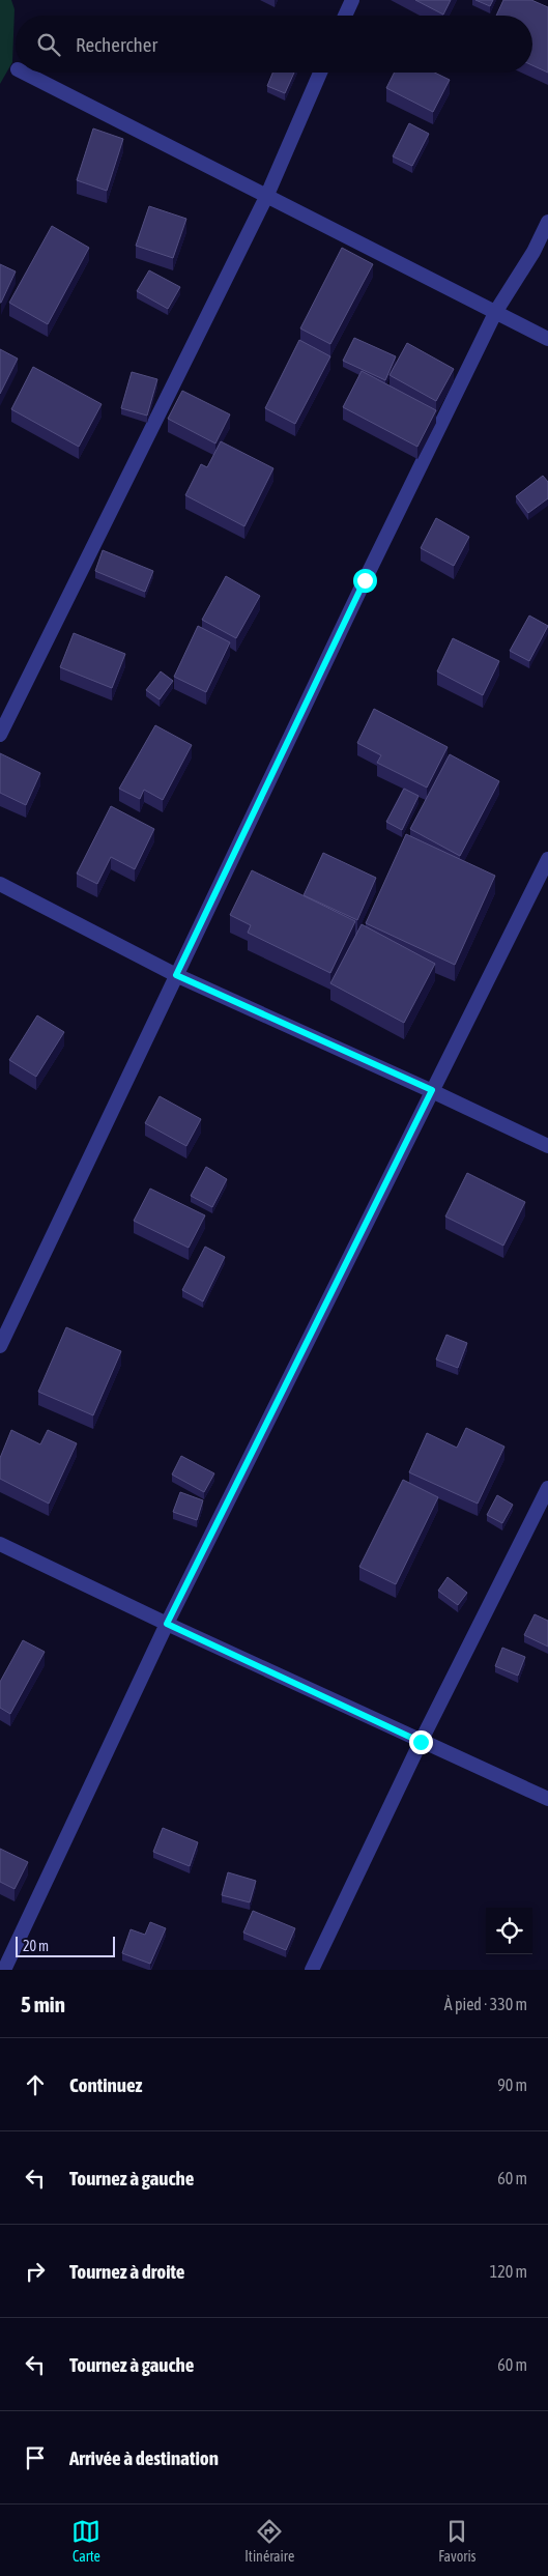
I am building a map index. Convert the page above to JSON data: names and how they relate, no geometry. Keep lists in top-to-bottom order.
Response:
{
  "scale_bar": "20 m",
  "page": {
    "search": "Rechercher",
    "scale": "20 m",
    "heading": ["5 min", "À pied · 330 m"],
    "list": [
      ["Continuez", "90 m"],
      ["Tournez à gauche", "60 m"],
      ["Tournez à droite", "120 m"],
      ["Tournez à gauche", "60 m"],
      "Arrivée à destination"
    ],
    "nav": ["Carte", "Itinéraire", "Favoris"]
  }
}
